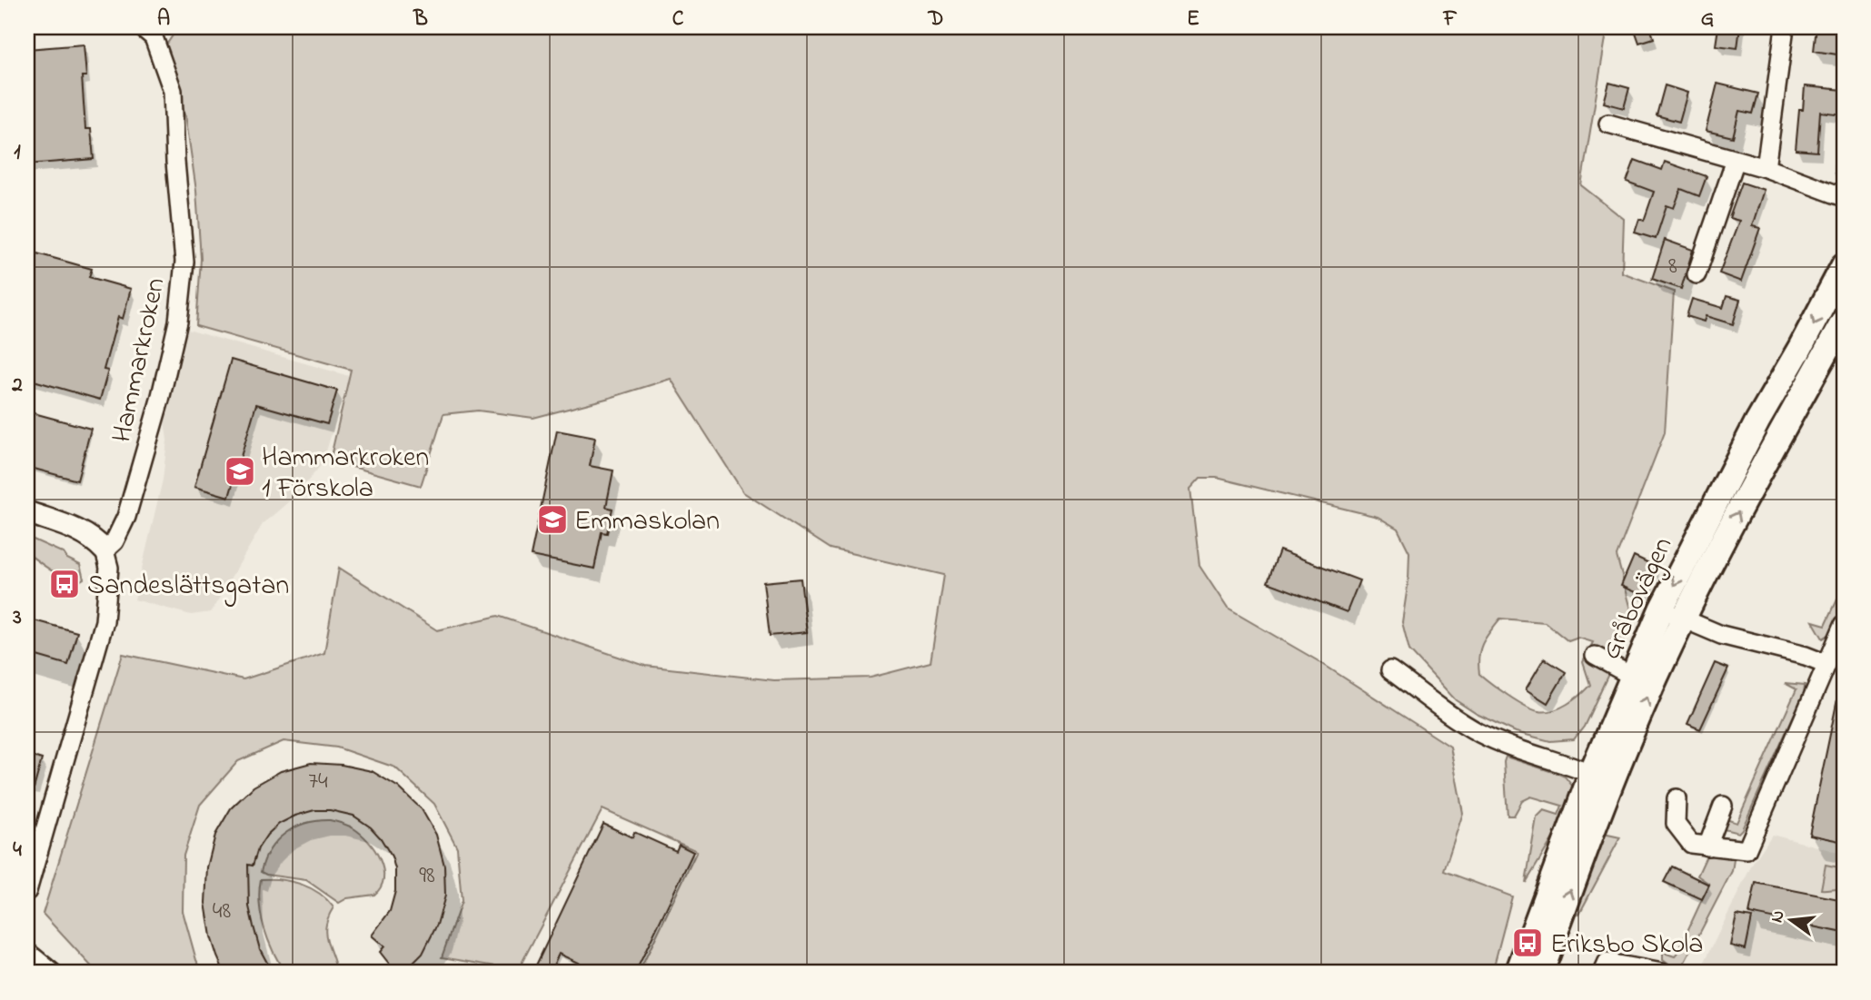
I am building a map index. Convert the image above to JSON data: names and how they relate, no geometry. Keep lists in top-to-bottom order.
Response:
{
  "streets": {
    "main road": ["Gråbovägen"],
    "street": ["Hammarkroken"]
  },
  "places": {
    "school or university": ["Hammarkroken 1 Förskola", "Emmaskolan"],
    "bus stop": ["Sandeslättsgatan", "Eriksbo Skola"]
  },
  "house_numbers": [
    "8",
    "74",
    "98",
    "48"
  ],
  "north": "left",
  "grid": {
    "columns": [
      "A",
      "B",
      "C",
      "D",
      "E",
      "F",
      "G"
    ],
    "rows": [
      "1",
      "2",
      "3",
      "4"
    ]
  }
}
